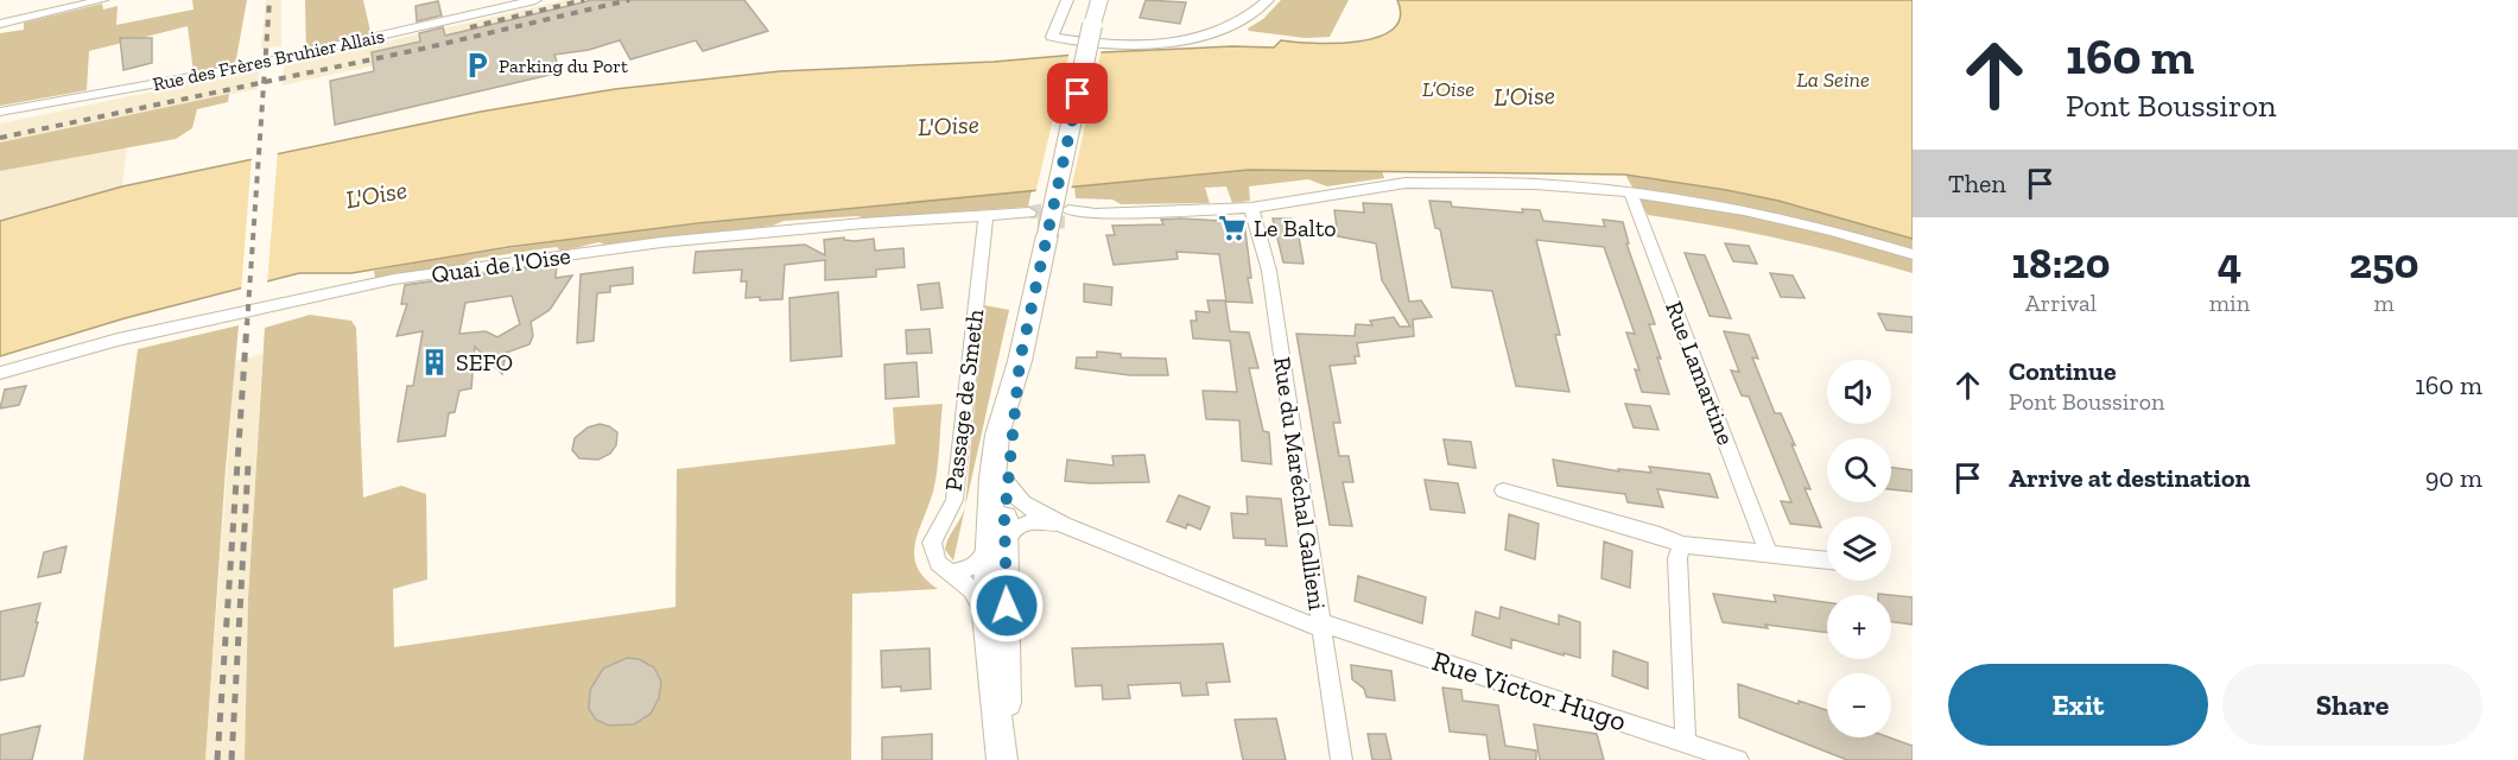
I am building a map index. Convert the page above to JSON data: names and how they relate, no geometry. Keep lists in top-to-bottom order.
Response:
{
  "streets": {
    "street": [
      "Rue des Frères Bruhier Allais",
      "Quai de l'Oise",
      "Rue Lamartine",
      "Passage de Smeth",
      "Rue du Maréchal Gallieni",
      "Rue Victor Hugo"
    ]
  },
  "crossings": [
    ["Quai de l'Oise", "Passage de Smeth"],
    ["Rue du Maréchal Gallieni", "Rue Victor Hugo"]
  ],
  "water": ["La Seine", "L’Oise", "L'Oise"],
  "places": {
    "parking": ["Parking du Port"],
    "supermarket": ["Le Balto"],
    "building": ["SEFO"]
  },
  "page": {
    "turn": ["160 m", "Pont Boussiron"],
    "then": "Then",
    "eta": [
      "18:20",
      "Arrival",
      "4",
      "min",
      "250",
      "m"
    ],
    "list": [
      {
        "name": "Continue",
        "note": "Pont Boussiron",
        "value": "160 m"
      },
      {
        "name": "Arrive at destination",
        "value": "90 m"
      }
    ],
    "map_buttons": ["+", "−"],
    "buttons": ["Exit", "Share"]
  }
}
